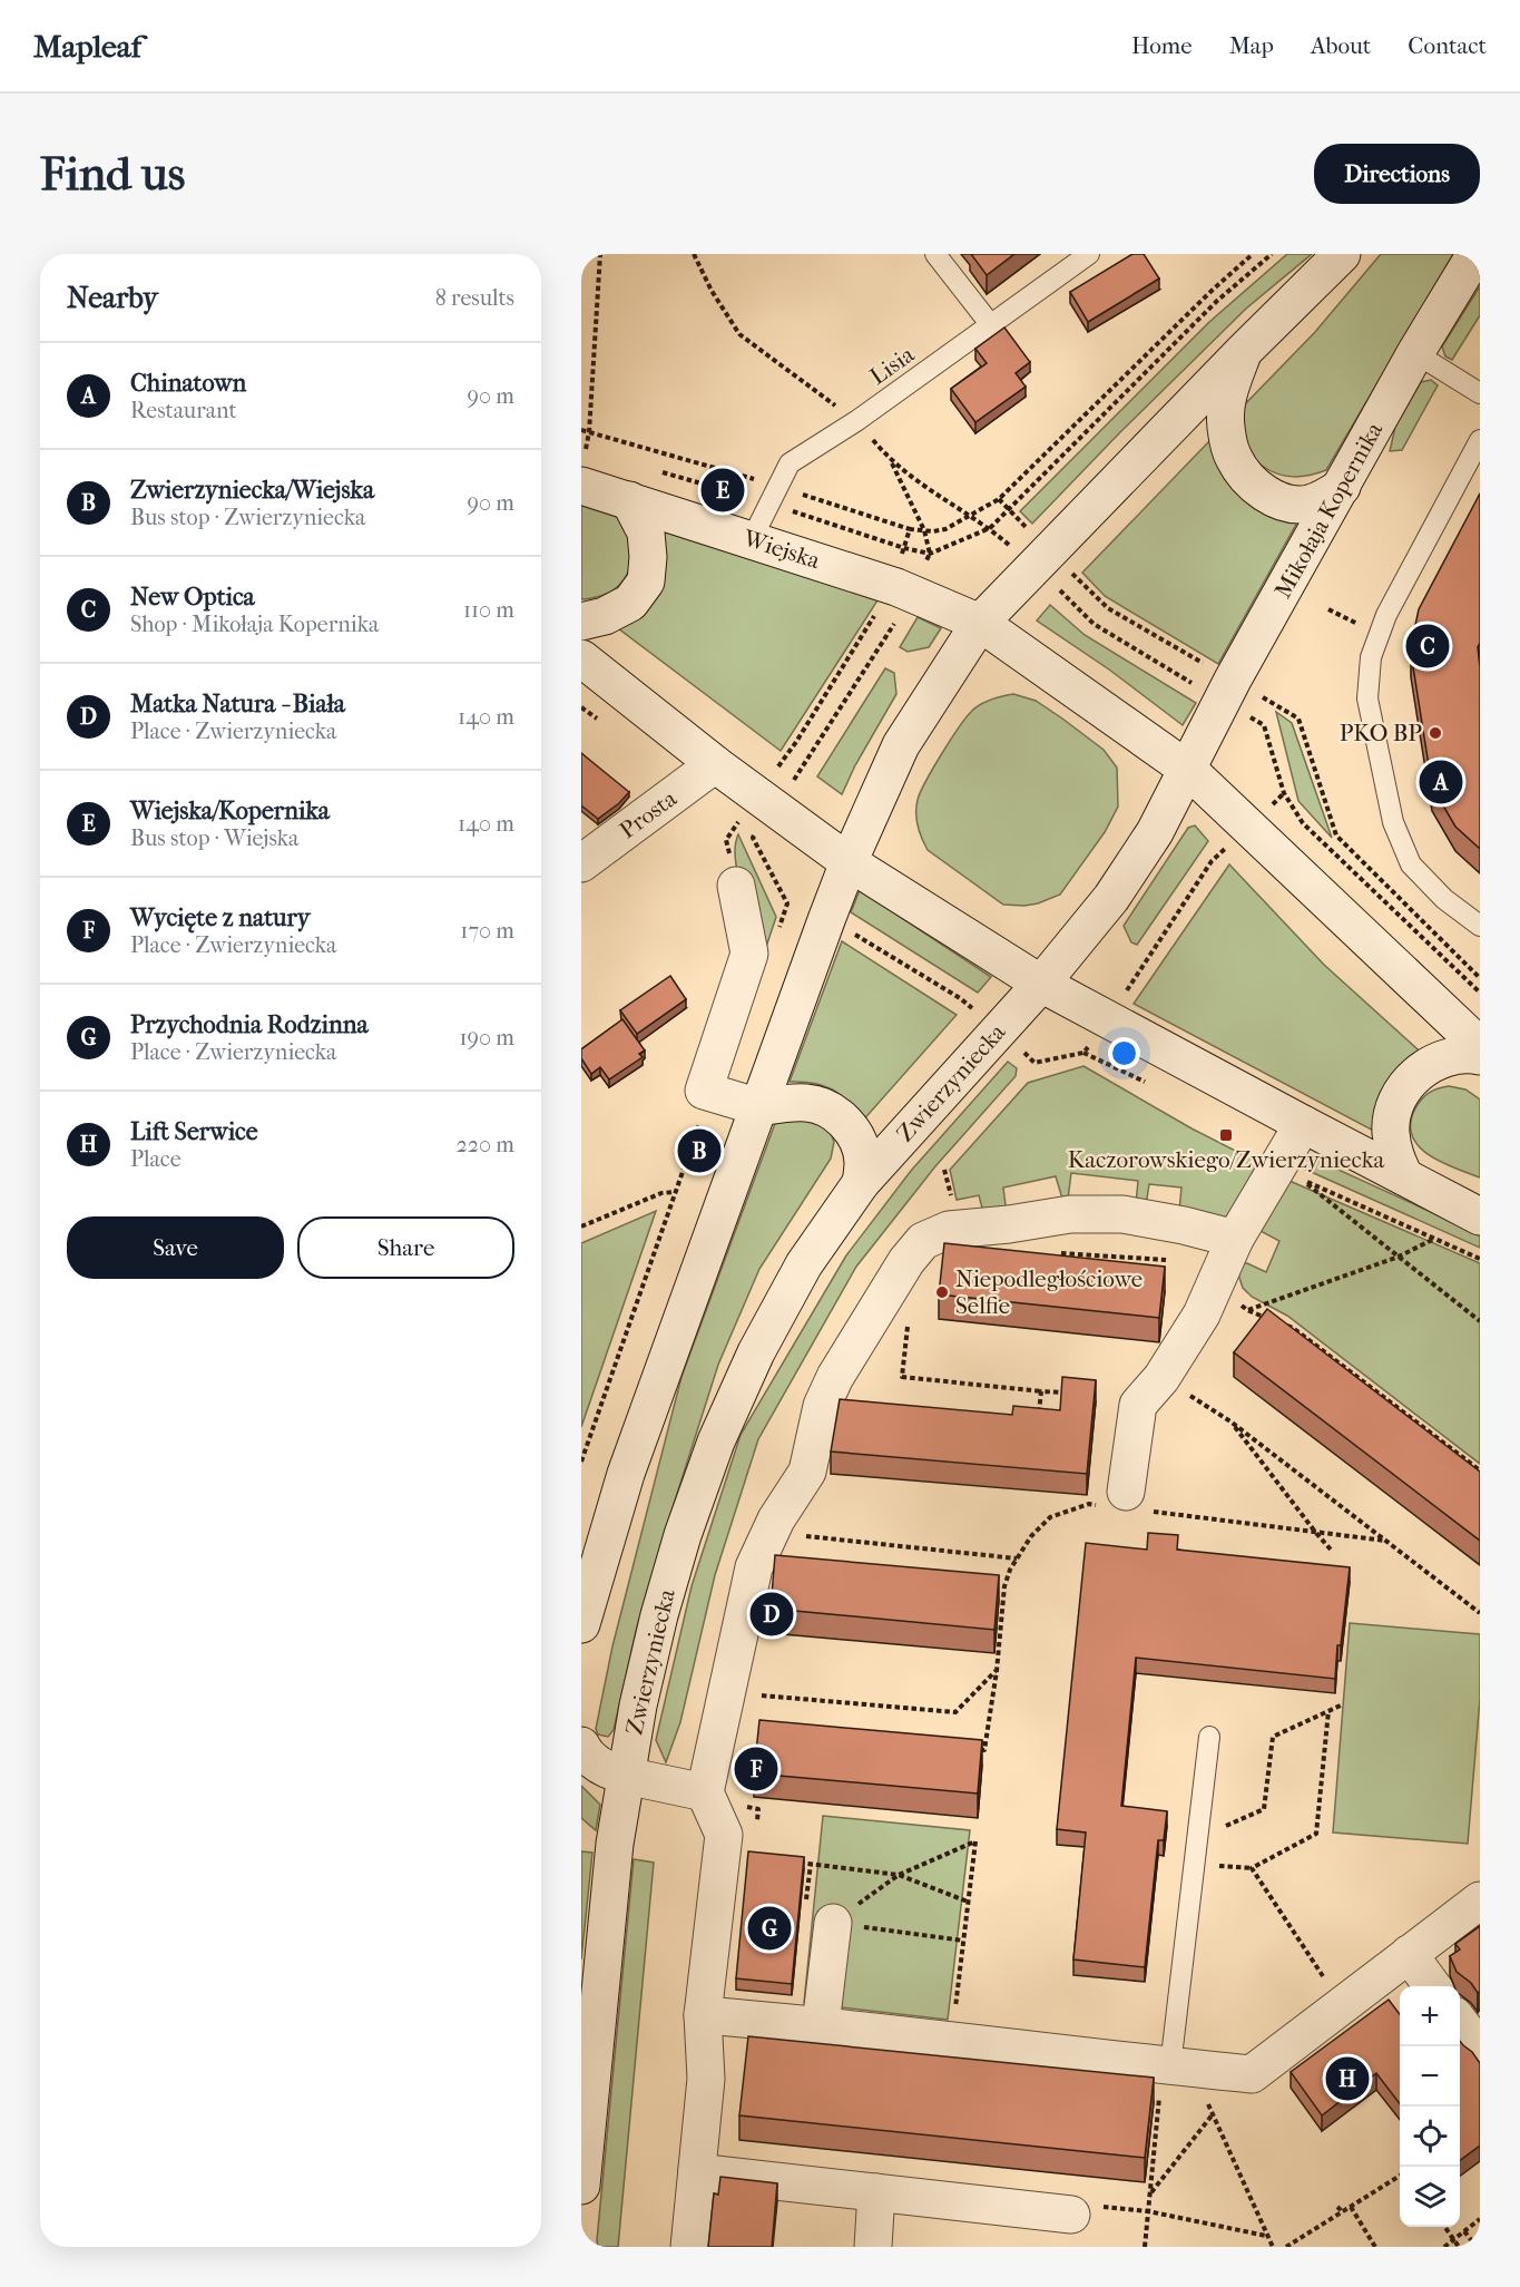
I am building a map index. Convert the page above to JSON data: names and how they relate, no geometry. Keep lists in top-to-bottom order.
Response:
{
  "streets": {
    "main road": [
      "Mikołaja Kopernika",
      "Wiejska",
      "Prosta",
      "Zwierzyniecka"
    ],
    "lane": ["Lisia"]
  },
  "crossings": [
    ["Lisia", "Wiejska"],
    ["Mikołaja Kopernika", "Wiejska"],
    ["Mikołaja Kopernika", "Zwierzyniecka"],
    ["Wiejska", "Zwierzyniecka"]
  ],
  "places": {
    "other": ["PKO BP", "Niepodległościowe Selfie"],
    "transit": ["Kaczorowskiego/Zwierzyniecka"]
  },
  "page": {
    "header": "Mapleaf",
    "nav": [
      "Home",
      "Map",
      "About",
      "Contact"
    ],
    "buttons": [
      "Directions",
      ["Save", "Share"]
    ],
    "title": "Find us",
    "heading": ["Nearby", "8 results"],
    "list": [
      {
        "mark": "A",
        "name": "Chinatown",
        "note": "Restaurant",
        "value": "90 m"
      },
      {
        "mark": "B",
        "name": "Zwierzyniecka/Wiejska",
        "note": "Bus stop · Zwierzyniecka",
        "value": "90 m"
      },
      {
        "mark": "C",
        "name": "New Optica",
        "note": "Shop · Mikołaja Kopernika",
        "value": "110 m"
      },
      {
        "mark": "D",
        "name": "Matka Natura - Biała",
        "note": "Place · Zwierzyniecka",
        "value": "140 m"
      },
      {
        "mark": "E",
        "name": "Wiejska/Kopernika",
        "note": "Bus stop · Wiejska",
        "value": "140 m"
      },
      {
        "mark": "F",
        "name": "Wycięte z natury",
        "note": "Place · Zwierzyniecka",
        "value": "170 m"
      },
      {
        "mark": "G",
        "name": "Przychodnia Rodzinna",
        "note": "Place · Zwierzyniecka",
        "value": "190 m"
      },
      {
        "mark": "H",
        "name": "Lift Serwice",
        "note": "Place",
        "value": "220 m"
      }
    ],
    "pins": [
      "E",
      "C",
      "A",
      "B",
      "D",
      "F",
      "G",
      "H"
    ],
    "map_buttons": ["+", "−"]
  }
}
